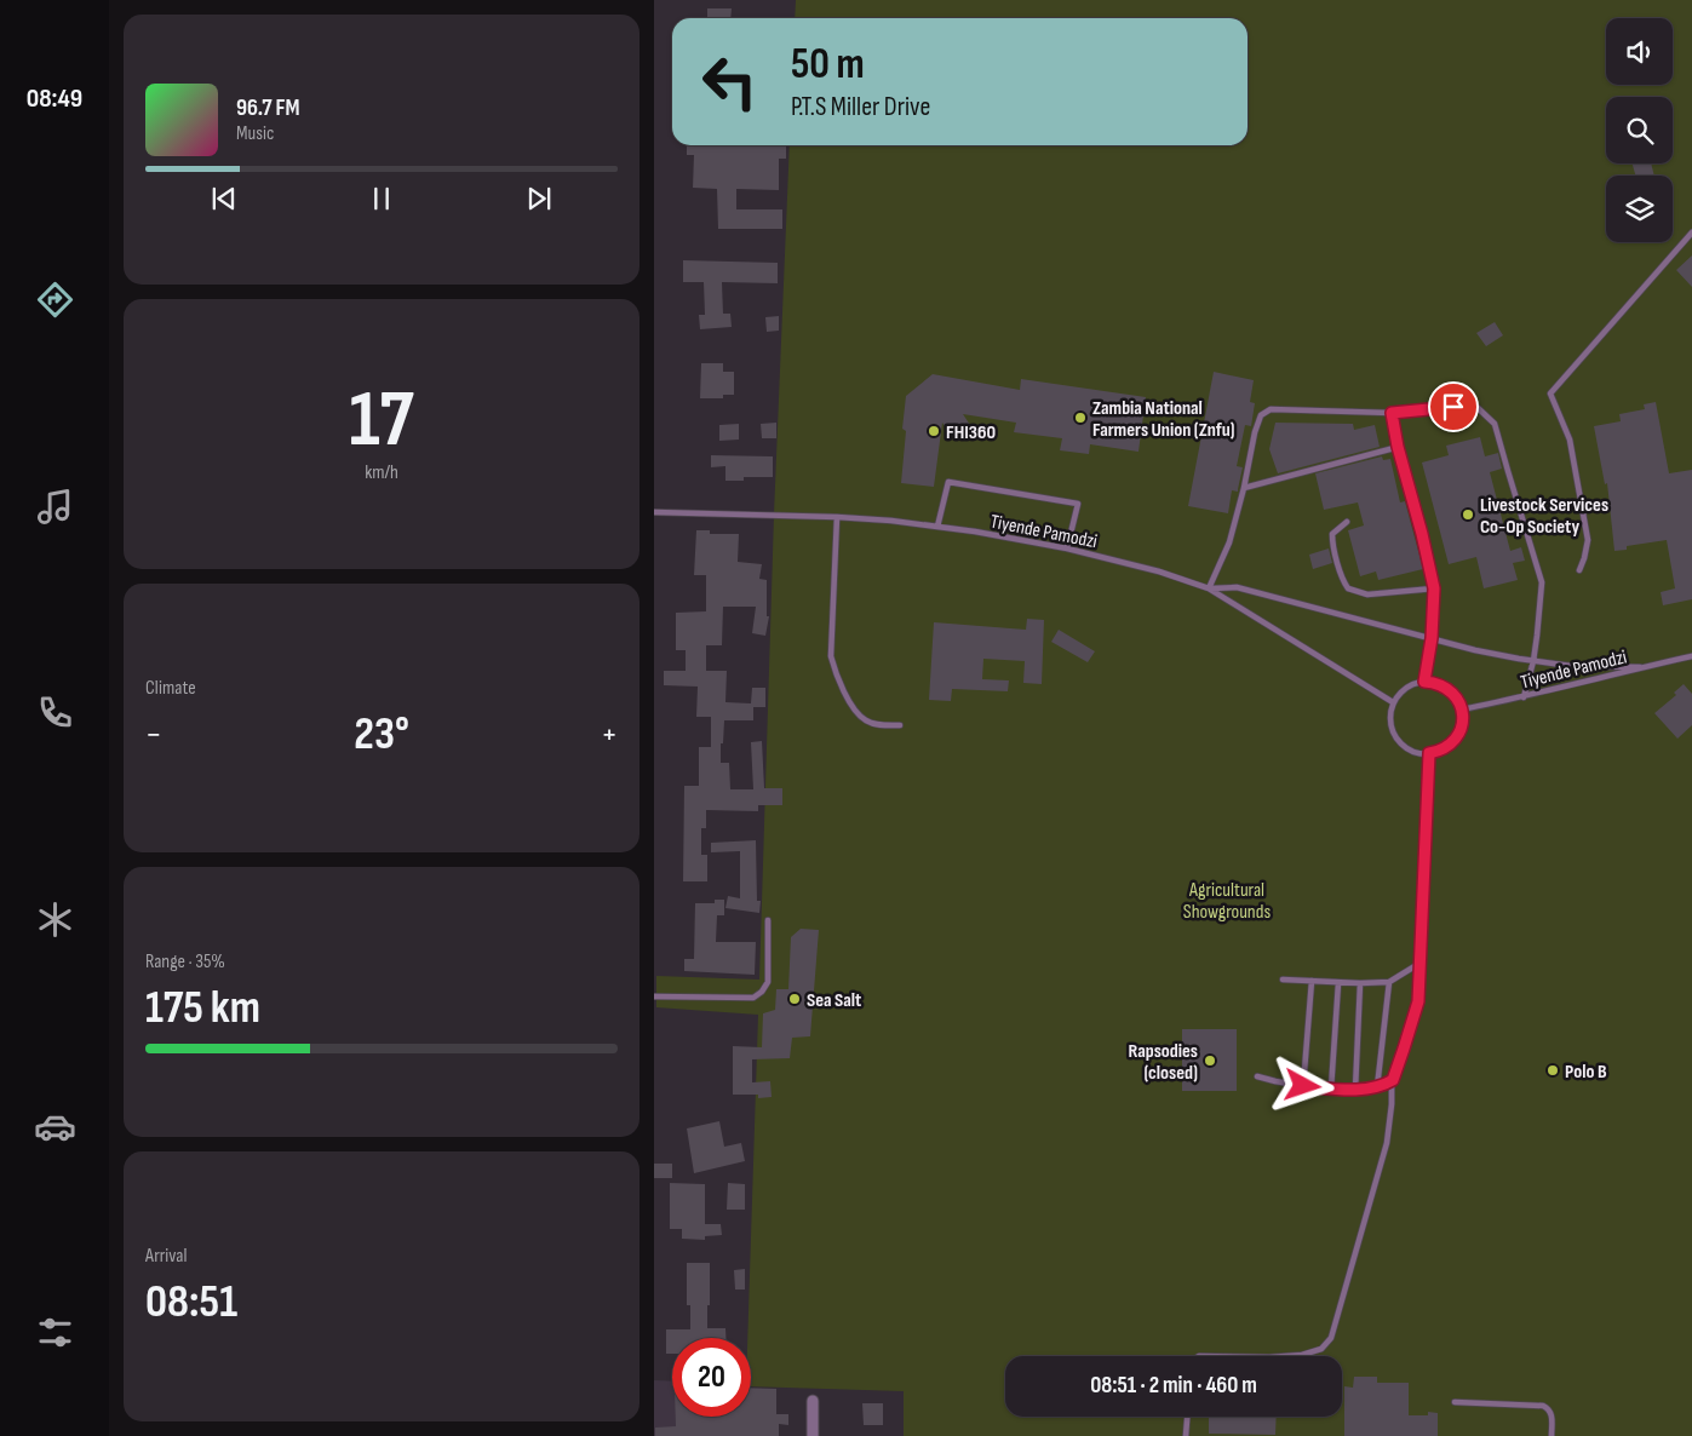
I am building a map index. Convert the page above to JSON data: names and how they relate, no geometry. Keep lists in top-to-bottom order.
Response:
{
  "streets": {
    "lane": ["Tiyende Pamodzi"]
  },
  "parks": ["Agricultural Showgrounds"],
  "places": [
    "Zambia National Farmers Union (Znfu)",
    "FHI360",
    "Livestock Services Co-Op Society",
    "Sea Salt",
    "Rapsodies (closed)",
    "Polo B"
  ],
  "page": {
    "tabs": "08:49",
    "turn": ["50 m", "P.T.S Miller Drive"],
    "song": ["96.7 FM", "Music"],
    "tile": [
      ["17", "km/h"],
      "Climate",
      ["Range · 35%", "175 km"],
      ["Arrival", "08:51"]
    ],
    "heat": ["−", "23°", "+"],
    "limit": "20",
    "trip": "08:51 · 2 min · 460 m"
  }
}
